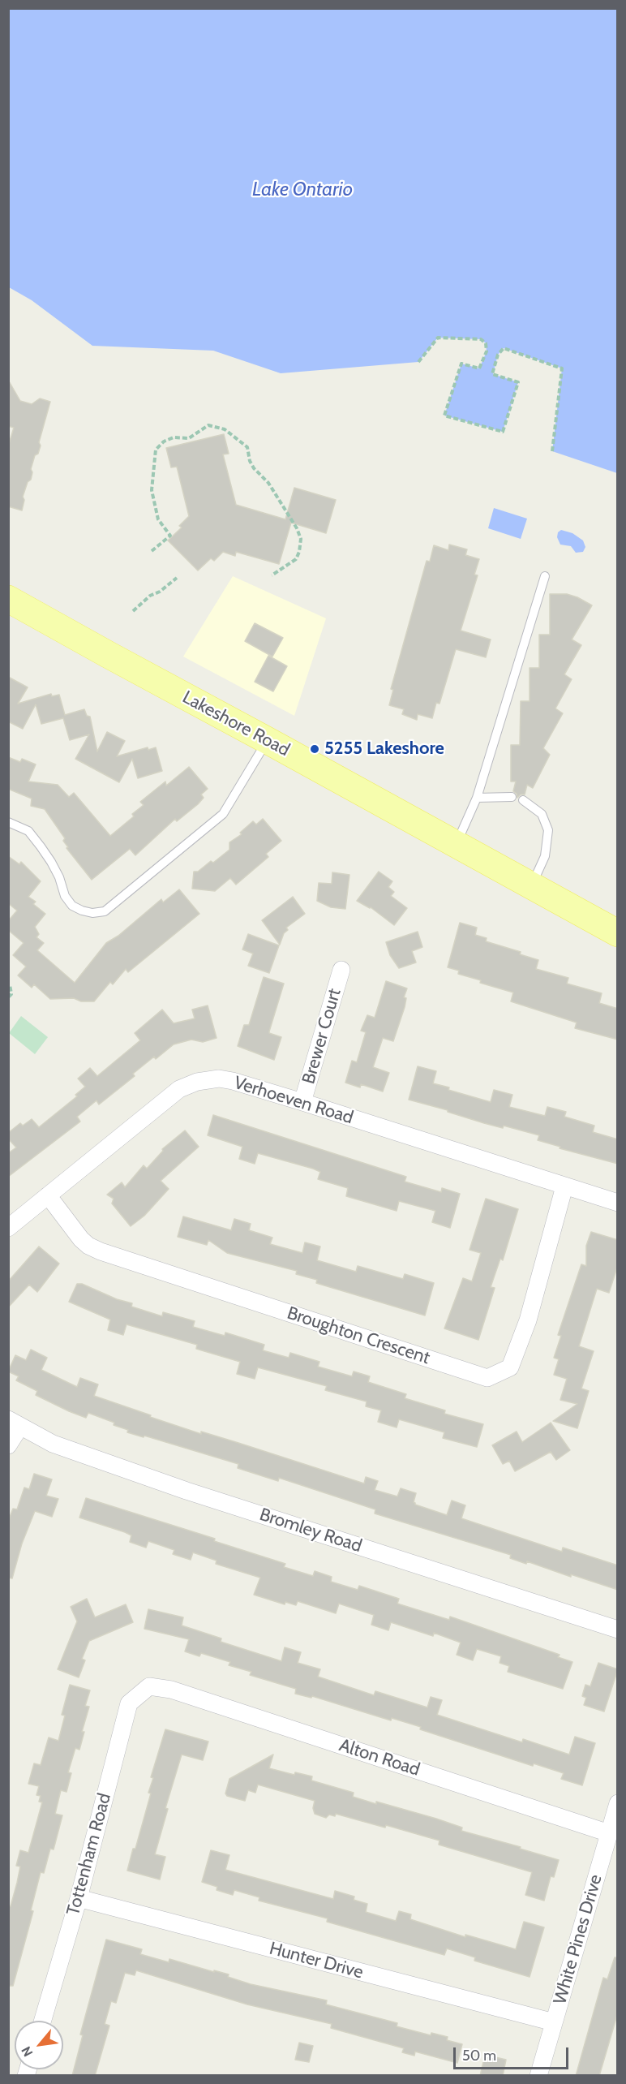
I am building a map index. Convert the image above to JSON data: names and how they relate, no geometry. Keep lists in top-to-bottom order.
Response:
{
  "streets": {
    "main road": ["Lakeshore Road"],
    "street": [
      "Brewer Court",
      "Verhoeven Road",
      "Broughton Crescent",
      "Bromley Road",
      "Alton Road",
      "Tottenham Road",
      "White Pines Drive",
      "Hunter Drive"
    ]
  },
  "crossings": [
    ["Brewer Court", "Verhoeven Road"],
    ["Verhoeven Road", "Broughton Crescent"],
    ["Alton Road", "Tottenham Road"],
    ["Alton Road", "White Pines Drive"],
    ["Tottenham Road", "Hunter Drive"],
    ["White Pines Drive", "Hunter Drive"]
  ],
  "water": ["Lake Ontario"],
  "places": ["5255 Lakeshore"],
  "scale_bar": "50 m",
  "north": "bottom left"
}
